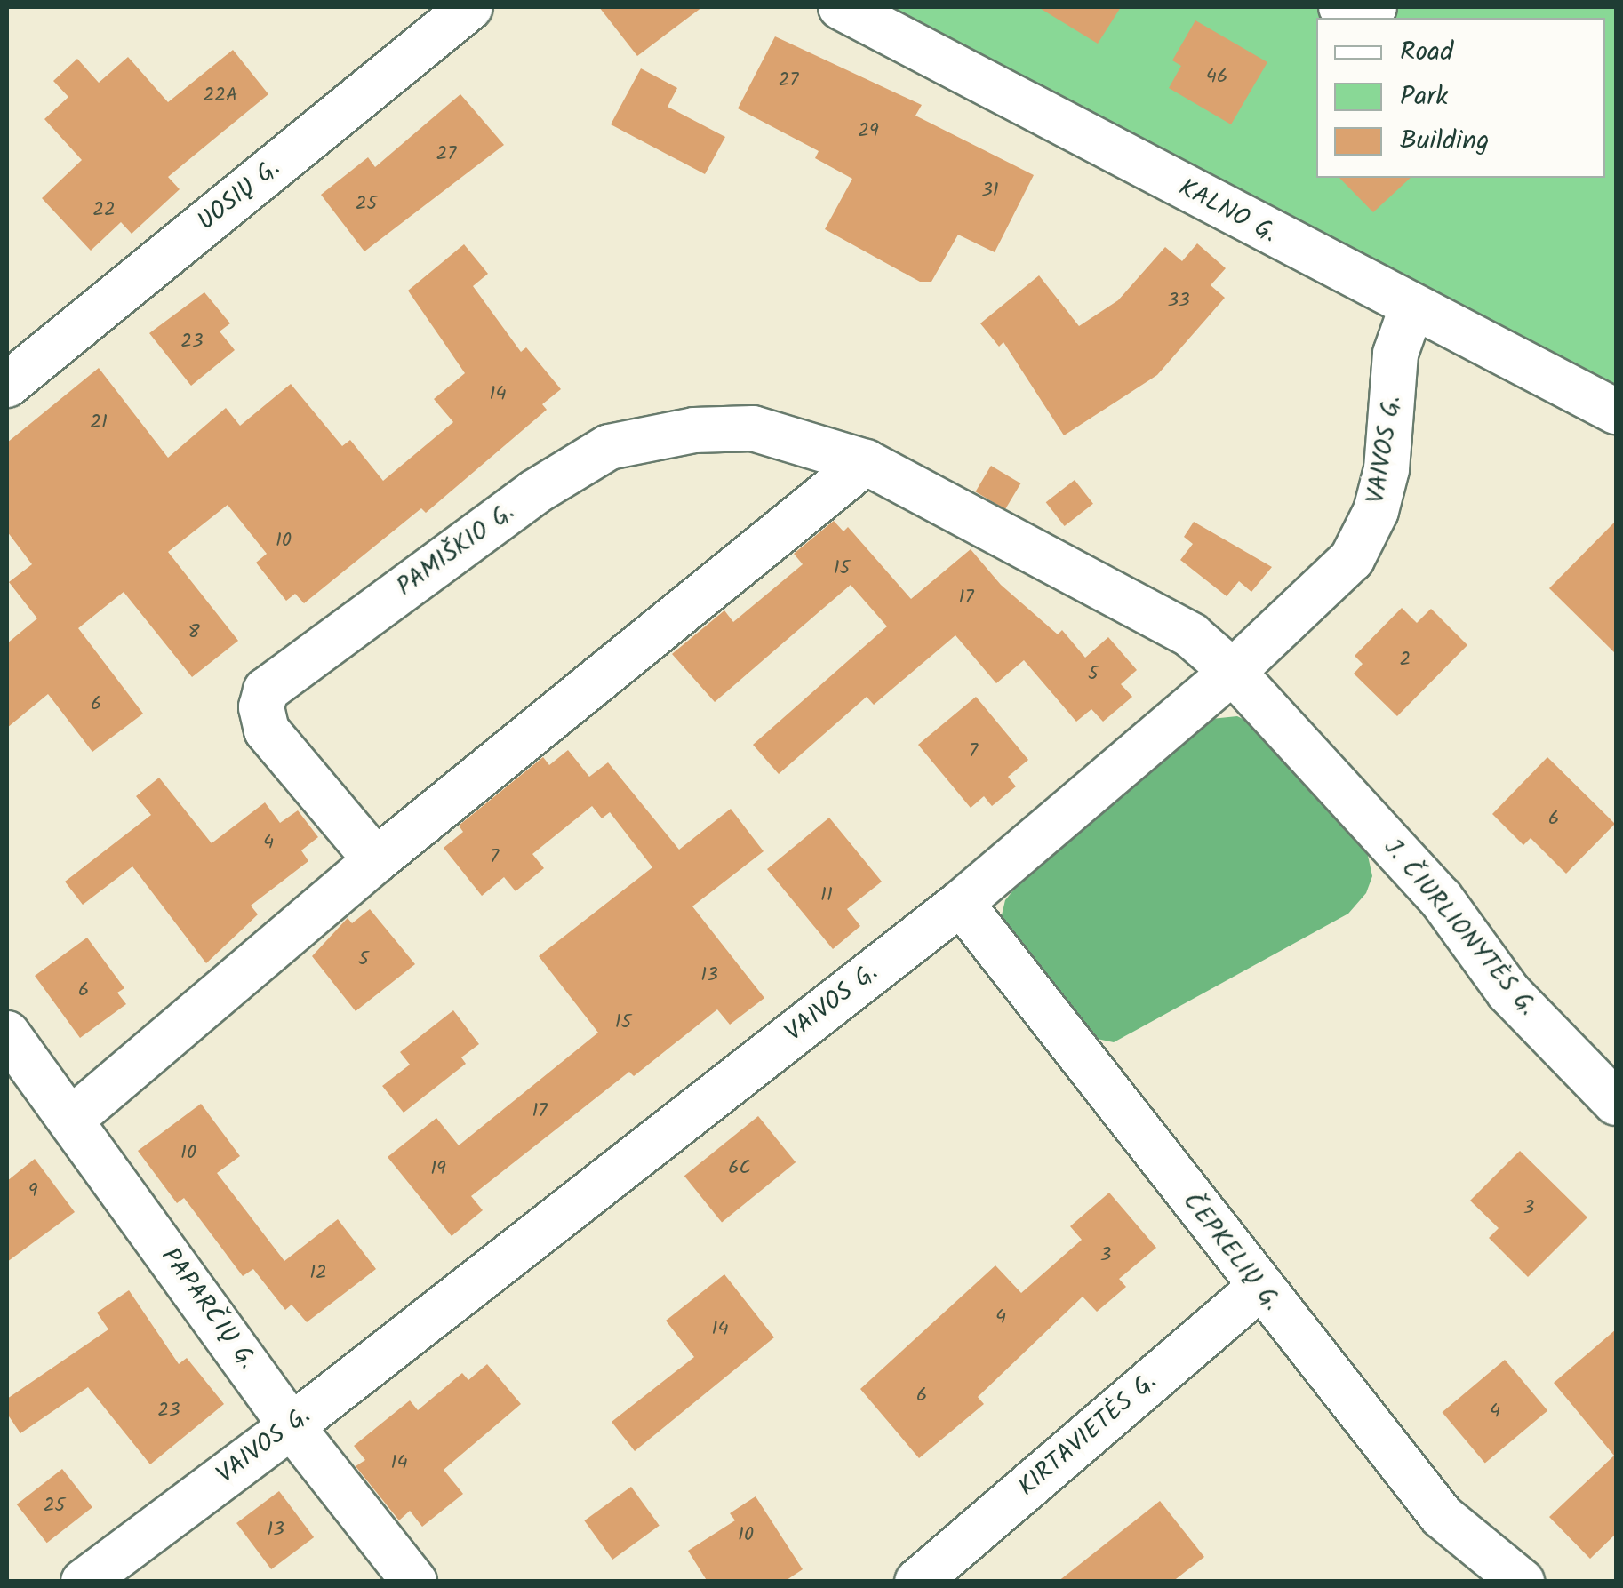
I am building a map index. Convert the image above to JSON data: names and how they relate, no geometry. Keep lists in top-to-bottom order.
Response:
{
  "streets": {
    "street": [
      "UOSIŲ G.",
      "KALNO G.",
      "VAIVOS G.",
      "PAMIŠKIO G.",
      "J. ČIURLIONYTĖS G.",
      "ČEPKELIŲ G.",
      "PAPARČIŲ G.",
      "KIRTAVIETĖS G."
    ]
  },
  "crossings": [
    ["KALNO G.", "VAIVOS G."],
    ["VAIVOS G.", "PAMIŠKIO G."],
    ["VAIVOS G.", "J. ČIURLIONYTĖS G."],
    ["VAIVOS G.", "ČEPKELIŲ G."],
    ["VAIVOS G.", "PAPARČIŲ G."],
    ["PAMIŠKIO G.", "J. ČIURLIONYTĖS G."],
    ["ČEPKELIŲ G.", "KIRTAVIETĖS G."]
  ],
  "house_numbers": [
    "46",
    "27",
    "22A",
    "29",
    "27",
    "31",
    "25",
    "22",
    "33",
    "23",
    "14",
    "21",
    "10",
    "15",
    "17",
    "8",
    "2",
    "5",
    "6",
    "7",
    "6",
    "4",
    "7",
    "11",
    "5",
    "13",
    "6",
    "15",
    "17",
    "10",
    "6C",
    "19",
    "9",
    "3",
    "3",
    "12",
    "4",
    "14",
    "6",
    "23",
    "4",
    "14",
    "25",
    "13",
    "10"
  ],
  "legend": ["Road", "Park", "Building"]
}
